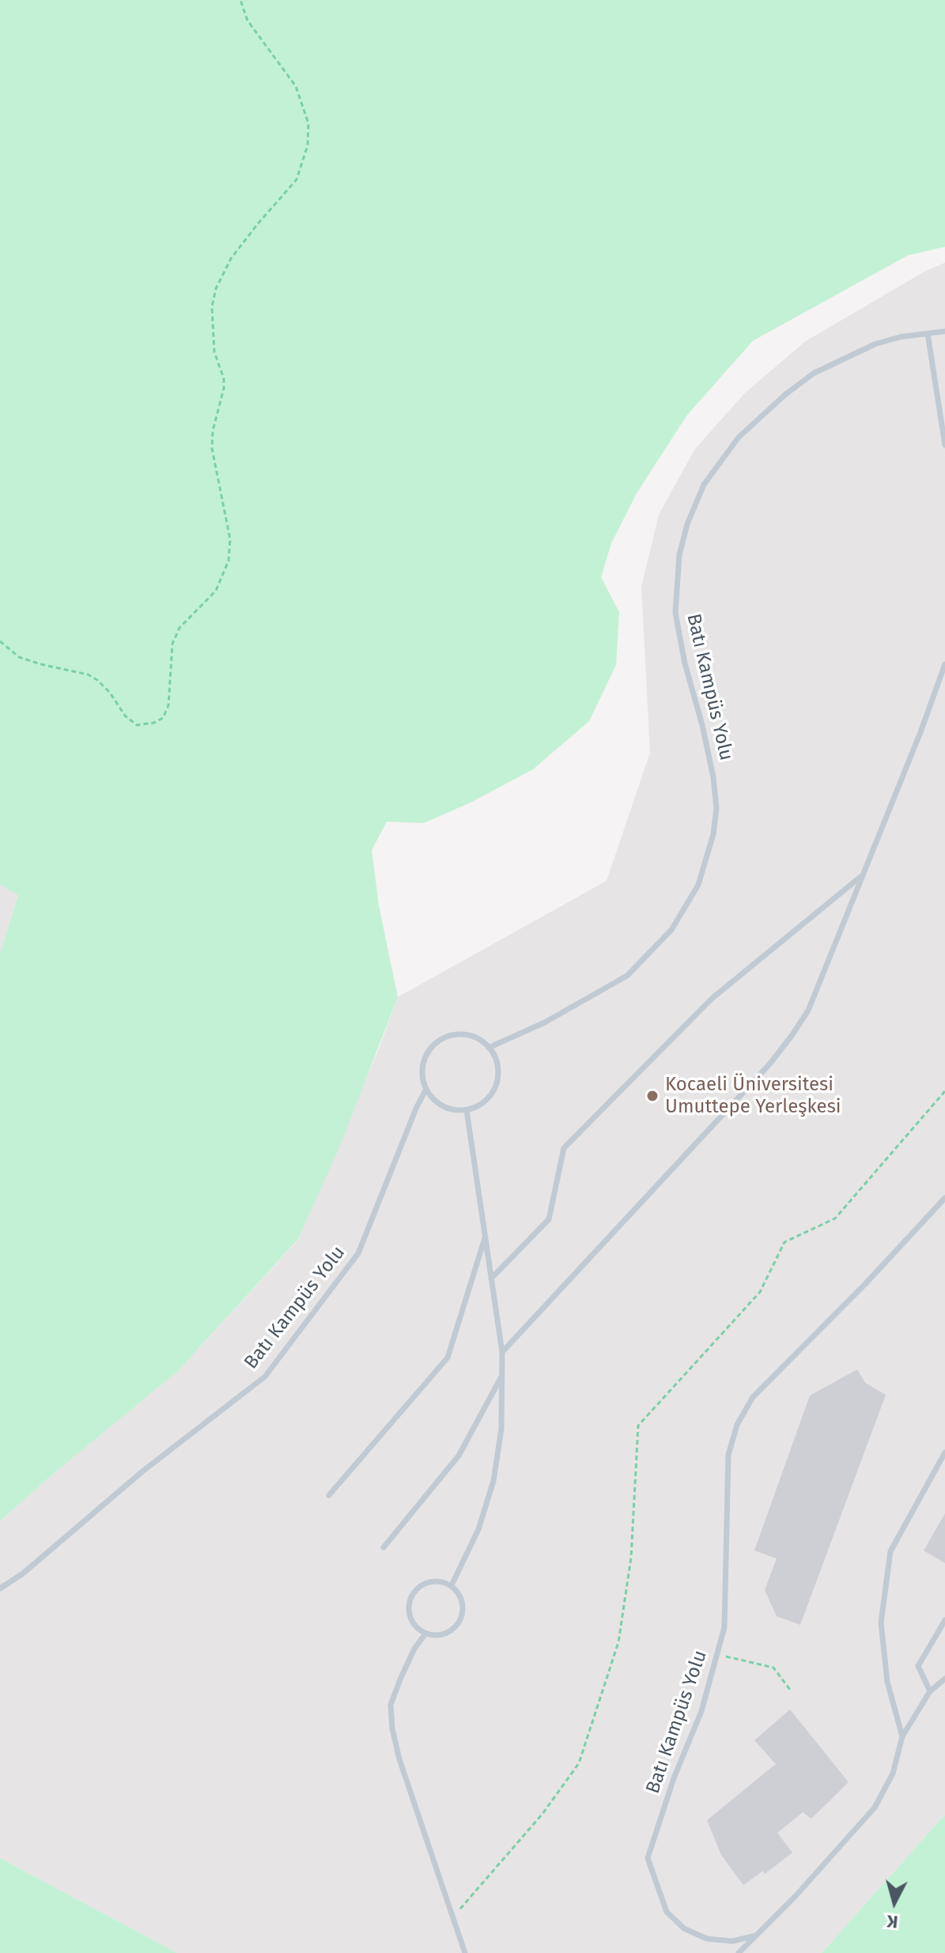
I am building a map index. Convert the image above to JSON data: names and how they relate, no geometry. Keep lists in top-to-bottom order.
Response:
{
  "streets": {
    "lane": ["Batı Kampüs Yolu"]
  },
  "places": ["Kocaeli Üniversitesi Umuttepe Yerleşkesi"],
  "north": "bottom"
}
